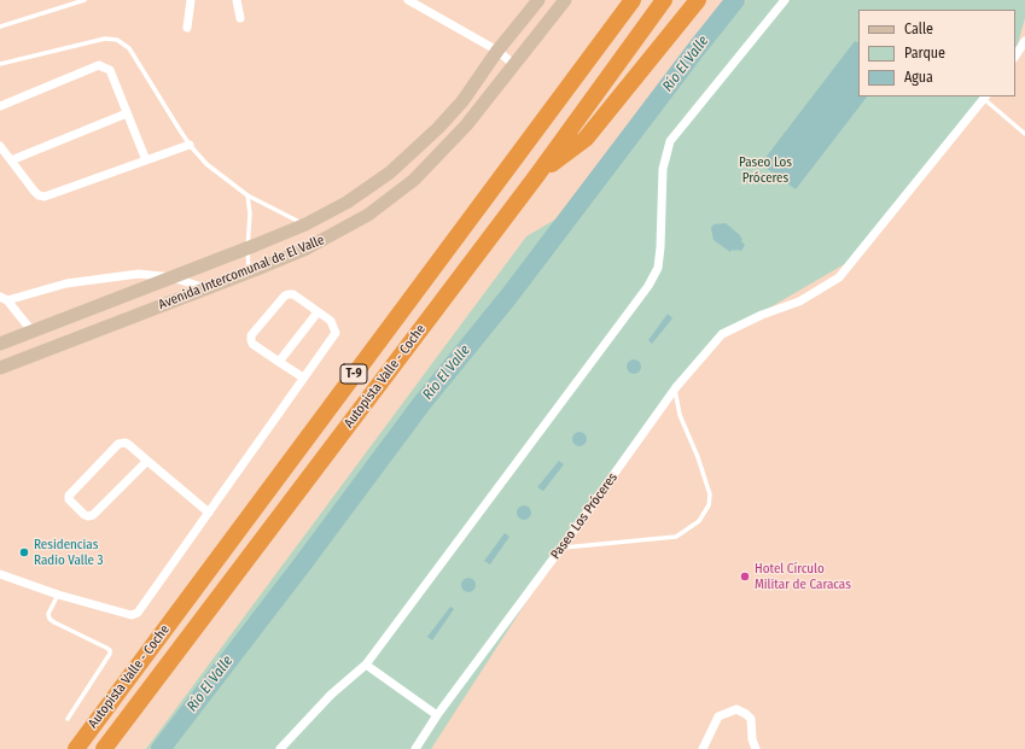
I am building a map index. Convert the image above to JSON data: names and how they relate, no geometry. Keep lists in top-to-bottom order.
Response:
{
  "streets": {
    "highway": ["T-9", "Autopista Valle - Coche"],
    "main road": ["Avenida Intercomunal de El Valle"],
    "street": ["Paseo Los Próceres"]
  },
  "water": ["Río El Valle"],
  "parks": ["Paseo Los Próceres"],
  "places": ["Residencias Radio Valle 3", "Hotel Círculo Militar de Caracas"],
  "legend": ["Calle", "Parque", "Agua"]
}
